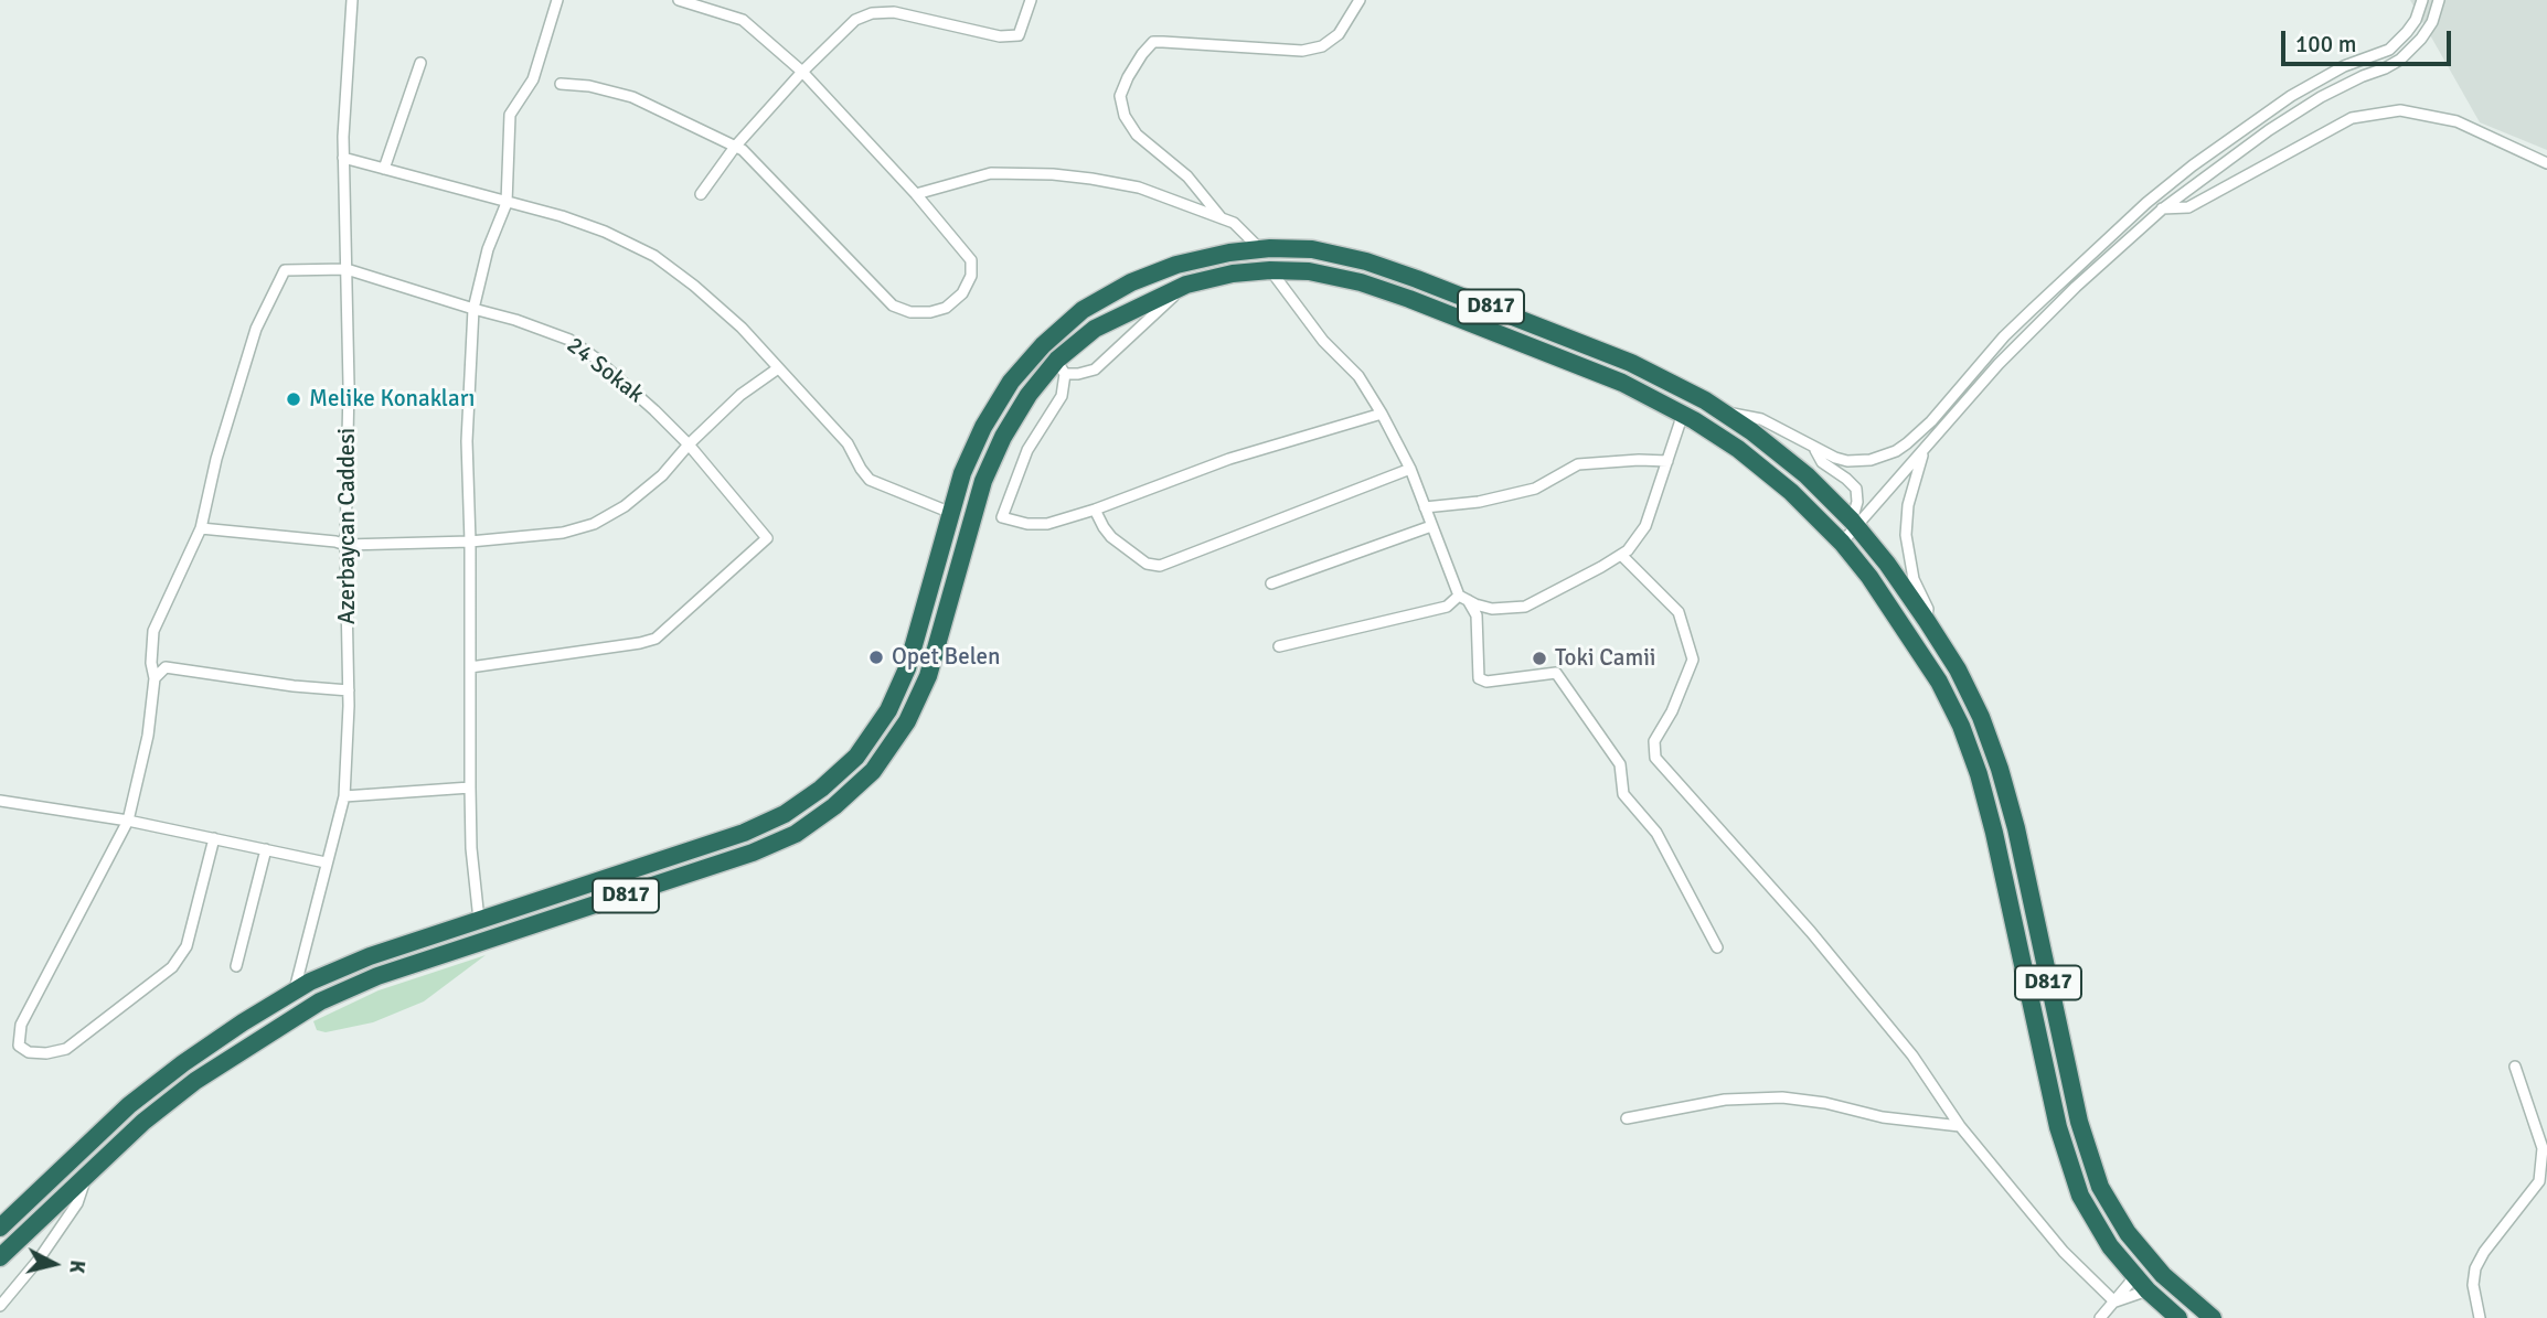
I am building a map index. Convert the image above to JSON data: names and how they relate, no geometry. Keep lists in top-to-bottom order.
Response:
{
  "streets": {
    "highway": ["D817"],
    "street": ["24 Sokak", "Azerbaycan Caddesi"]
  },
  "crossings": [
    ["D817", "Azerbaycan Caddesi"],
    ["24 Sokak", "Azerbaycan Caddesi"]
  ],
  "places": ["Melike Konakları", "Opet Belen", "Toki Camii"],
  "scale_bar": "100 m",
  "north": "right"
}
